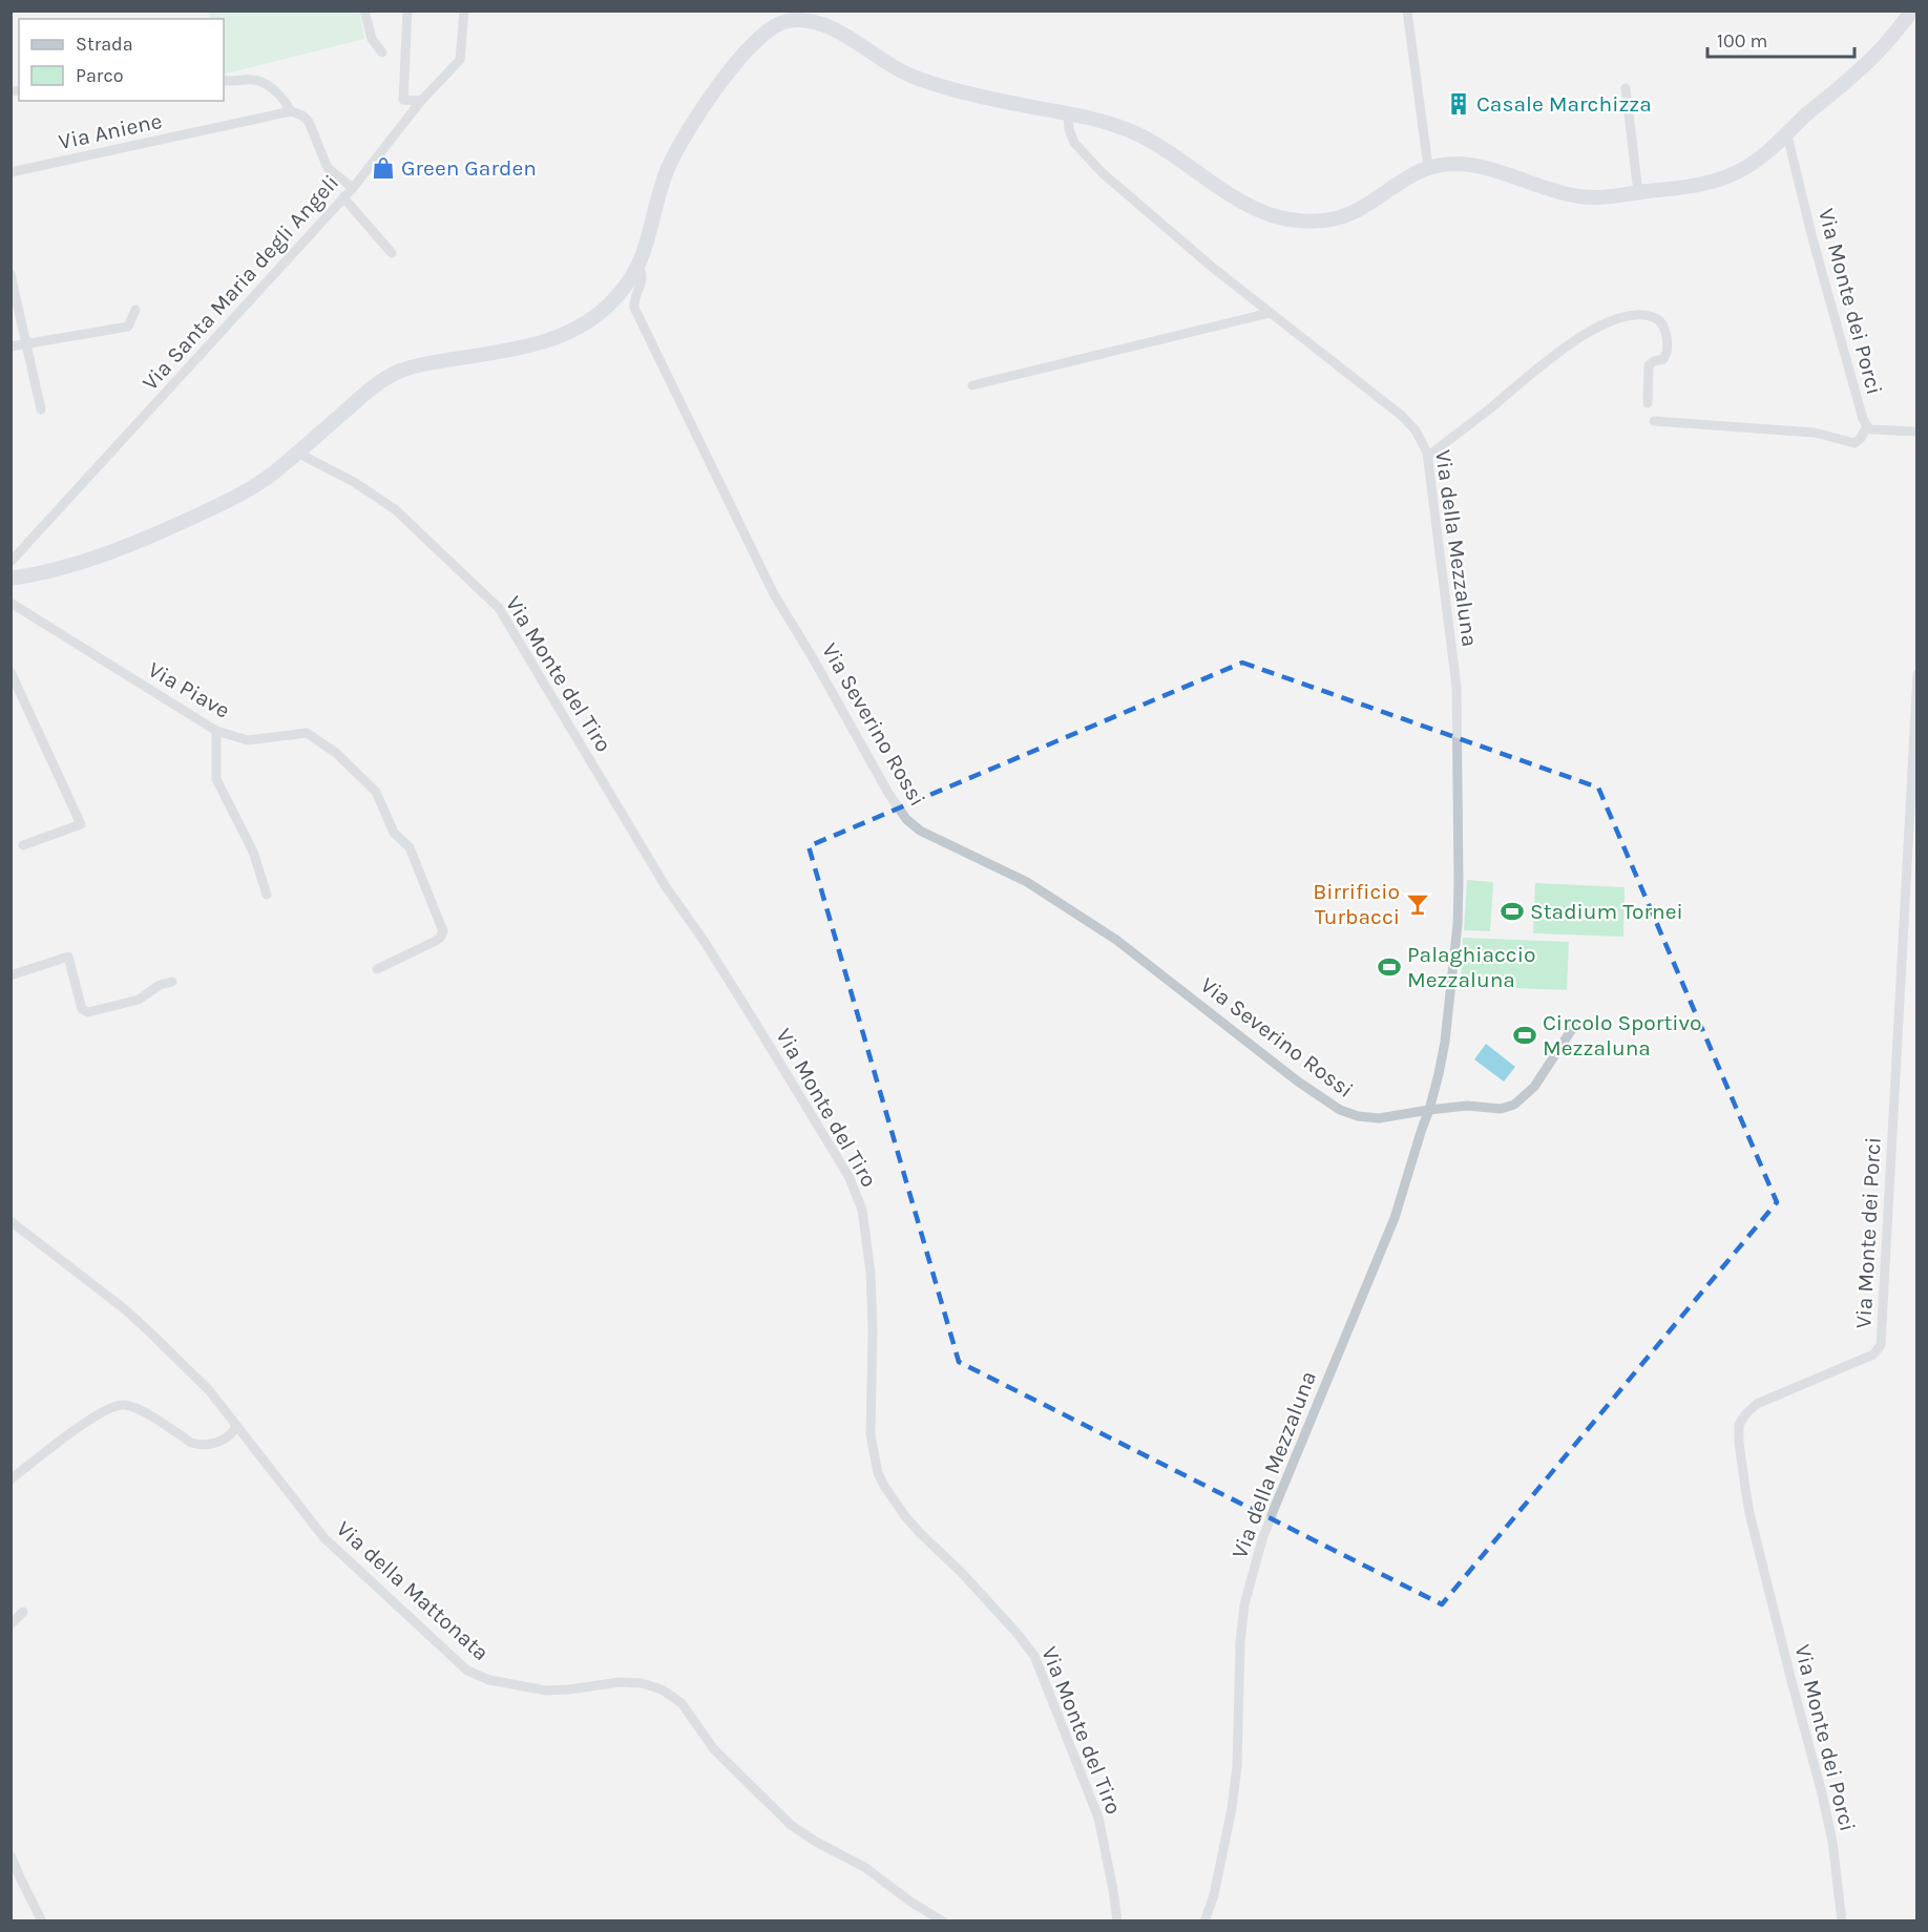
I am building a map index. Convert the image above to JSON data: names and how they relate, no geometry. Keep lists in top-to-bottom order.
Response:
{
  "streets": {
    "street": [
      "Via Aniene",
      "Via Santa Maria degli Angeli",
      "Via Monte dei Porci",
      "Via della Mezzaluna",
      "Via Monte del Tiro",
      "Via Piave",
      "Via Severino Rossi",
      "Via della Mattonata"
    ]
  },
  "crossings": [
    ["Via della Mezzaluna", "Via Severino Rossi"]
  ],
  "places": {
    "building": ["Casale Marchizza"],
    "shop": ["Green Garden"],
    "bar": ["Birrificio Turbacci"],
    "sports": ["Stadium Tornei", "Palaghiaccio Mezzaluna", "Circolo Sportivo Mezzaluna"]
  },
  "legend": ["Strada", "Parco"],
  "scale_bar": "100 m"
}
